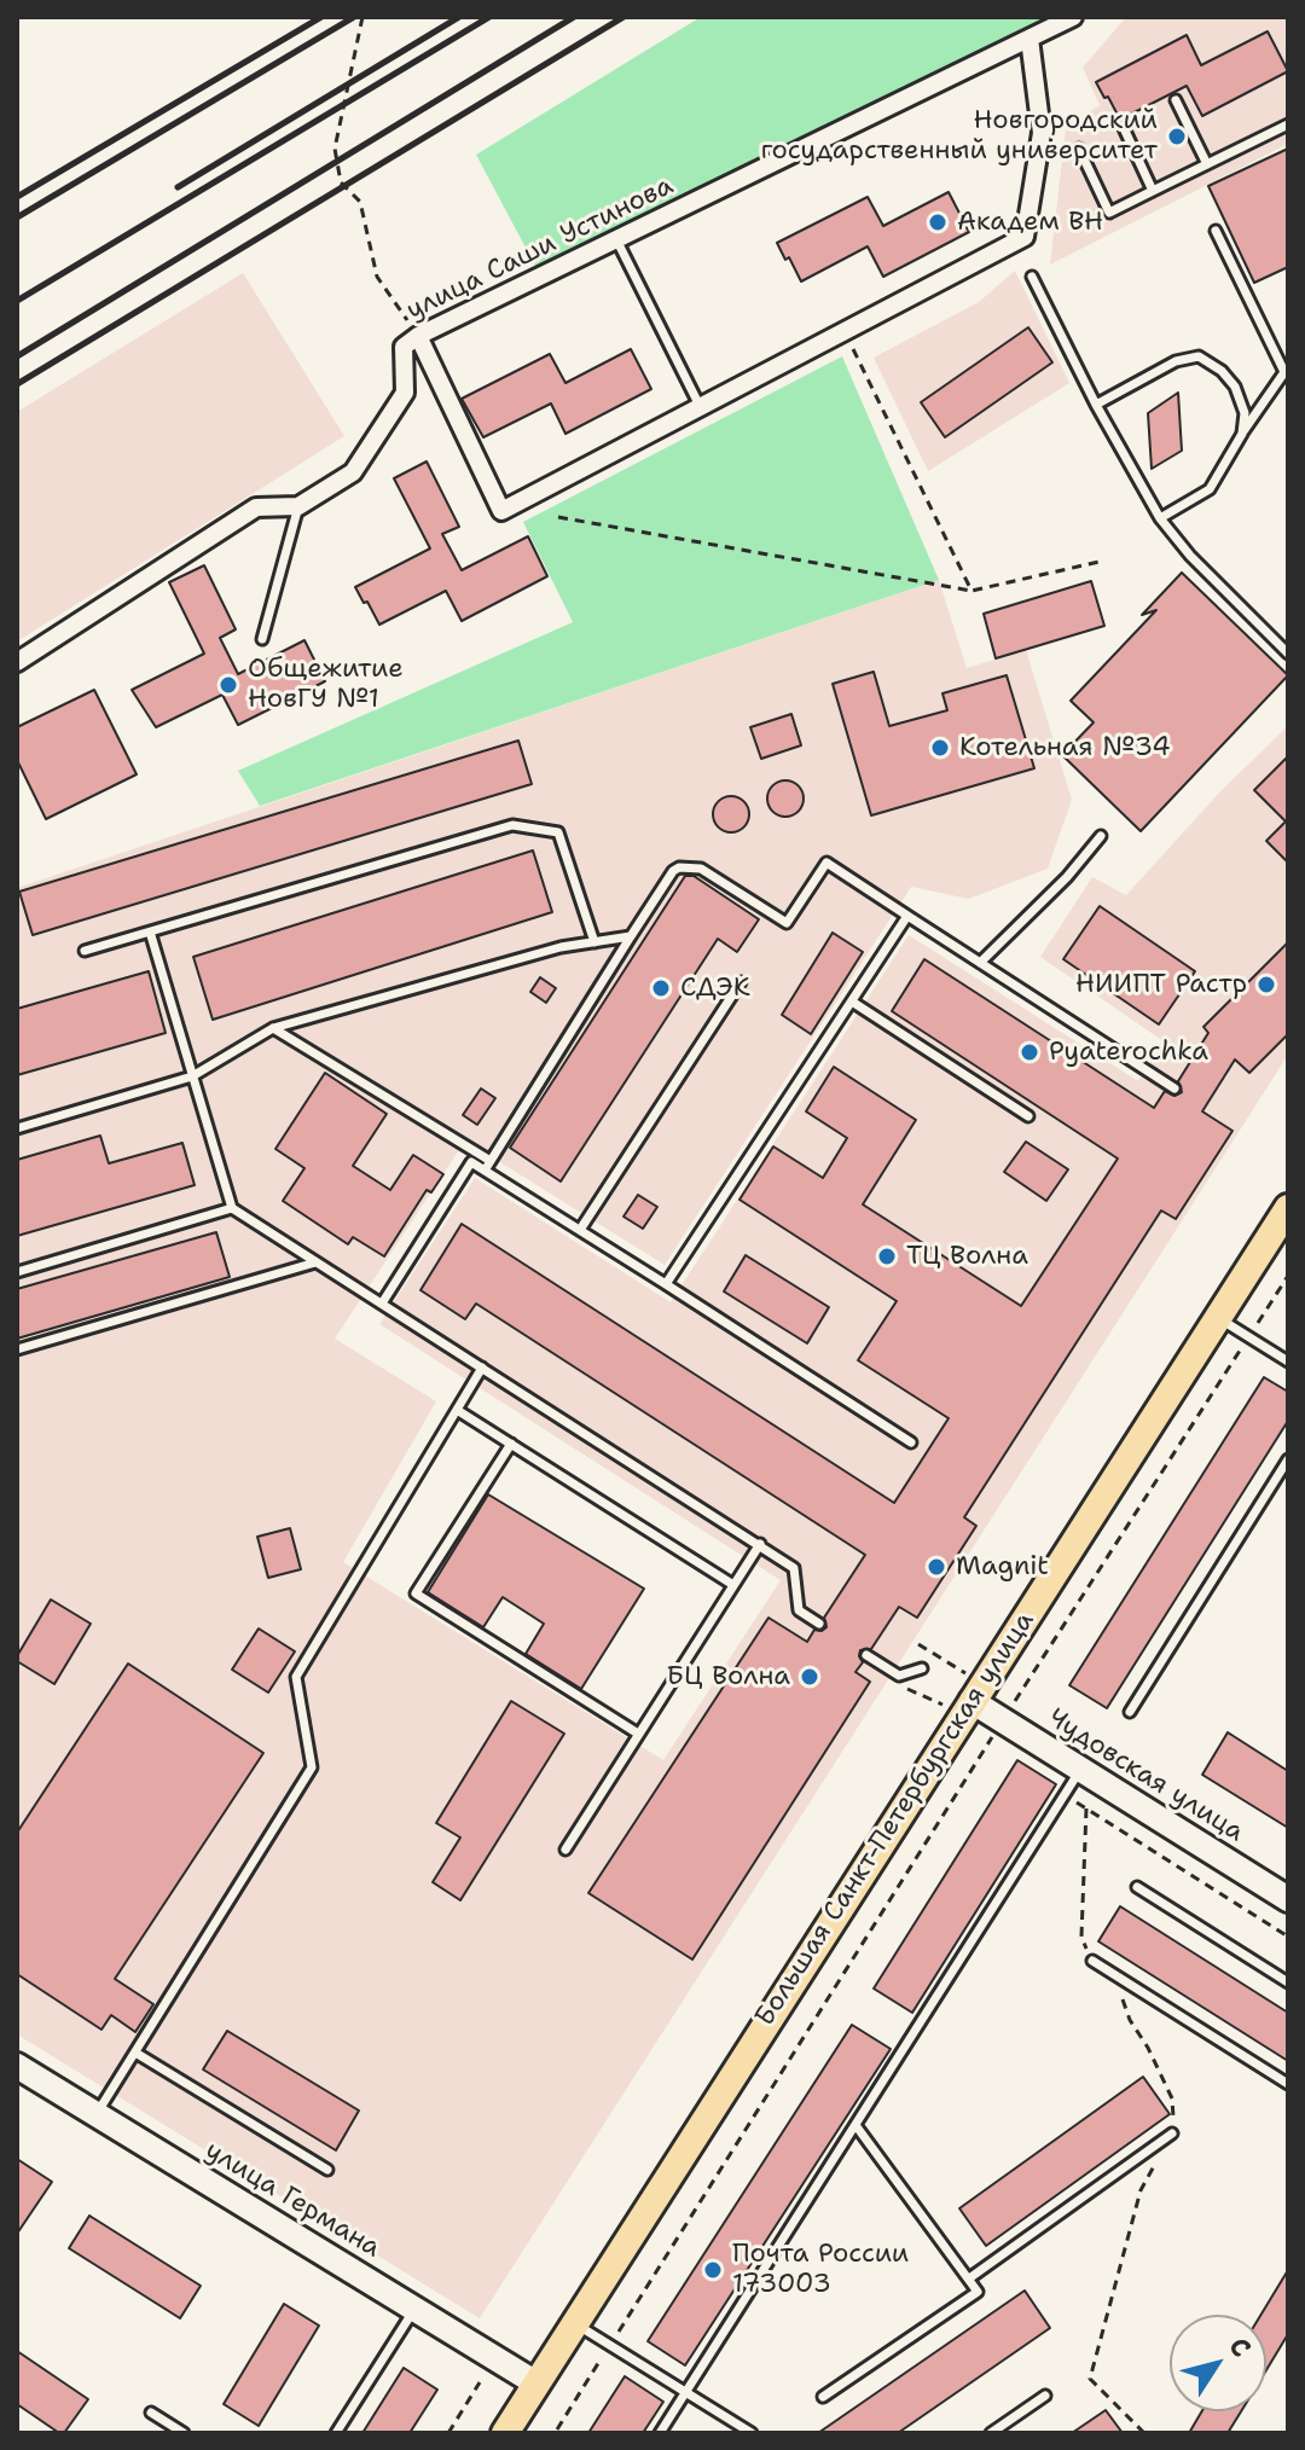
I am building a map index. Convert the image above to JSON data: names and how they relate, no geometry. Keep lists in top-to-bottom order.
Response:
{
  "streets": {
    "main road": ["Чудовская улица", "Большая Санкт-Петербургская улица", "улица Германа"],
    "street": ["улица Саши Устинова"]
  },
  "crossings": [
    ["Чудовская улица", "Большая Санкт-Петербургская улица"],
    ["Большая Санкт-Петербургская улица", "улица Германа"]
  ],
  "places": [
    "Новгородский государственный университет",
    "Академ ВН",
    "Общежитие НовГУ №1",
    "Котельная №34",
    "НИИПТ Растр",
    "СДЭК",
    "Pyaterochka",
    "ТЦ Волна",
    "Magnit",
    "БЦ Волна",
    "Почта России 173003"
  ],
  "north": "top right"
}
